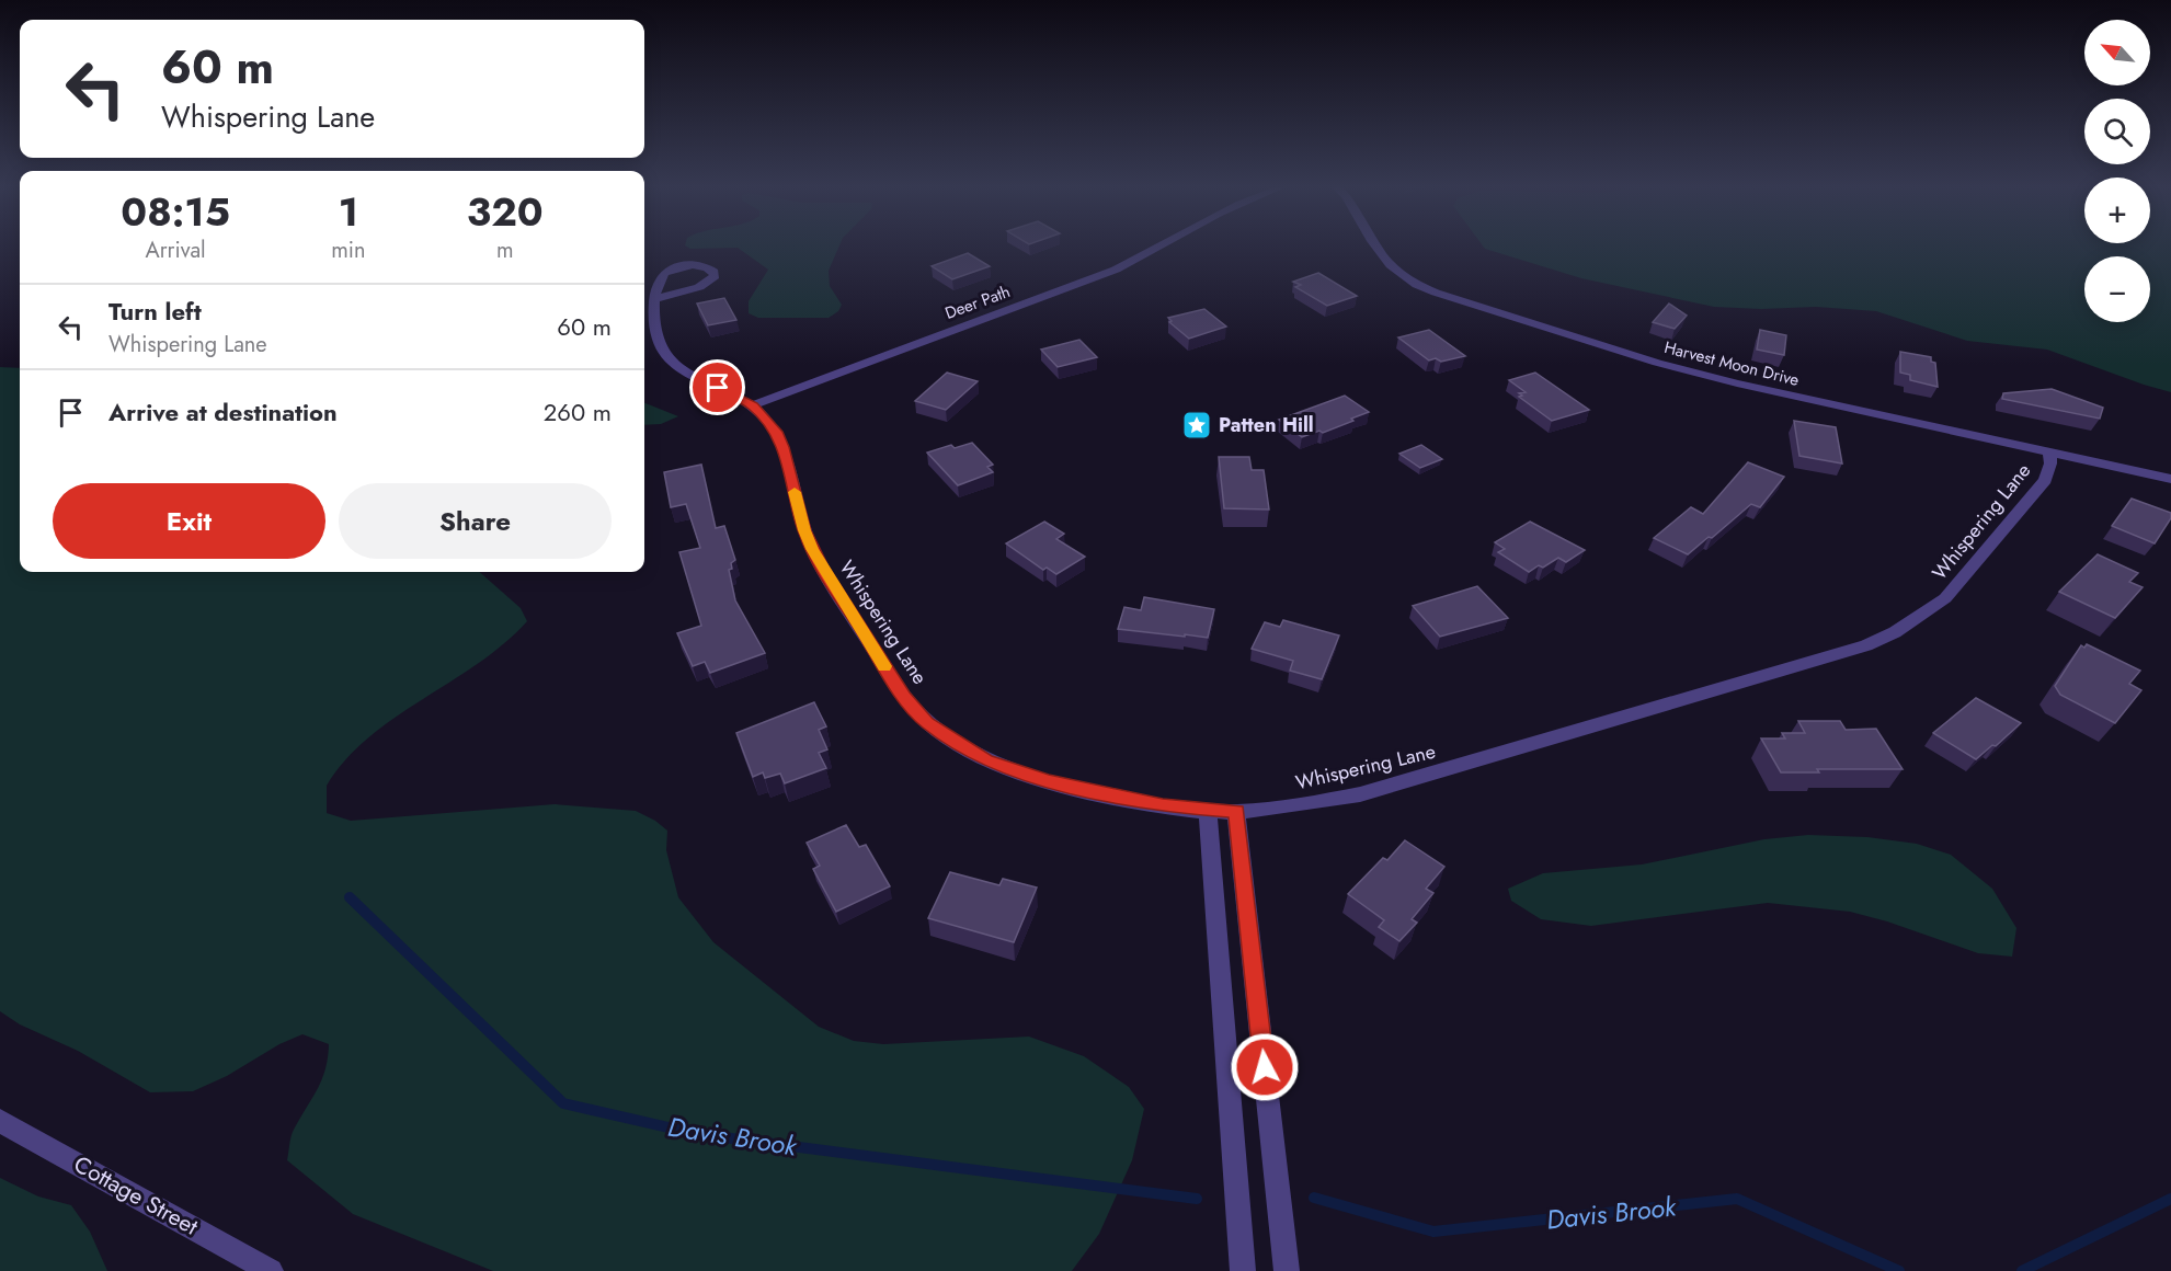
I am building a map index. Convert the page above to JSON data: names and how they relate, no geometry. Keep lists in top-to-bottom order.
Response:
{
  "streets": {
    "street": [
      "Deer Path",
      "Harvest Moon Drive",
      "Whispering Lane",
      "Cottage Street"
    ]
  },
  "crossings": [
    ["Deer Path", "Whispering Lane"],
    ["Harvest Moon Drive", "Whispering Lane"]
  ],
  "water": ["Davis Brook"],
  "places": {
    "place": ["Patten Hill"]
  },
  "north": "top left",
  "page": {
    "map_buttons": ["+", "−"],
    "turn": ["60 m", "Whispering Lane"],
    "eta": [
      "08:15",
      "Arrival",
      "1",
      "min",
      "320",
      "m"
    ],
    "list": [
      {
        "name": "Turn left",
        "note": "Whispering Lane",
        "value": "60 m"
      },
      {
        "name": "Arrive at destination",
        "value": "260 m"
      }
    ],
    "buttons": ["Exit", "Share"]
  }
}
